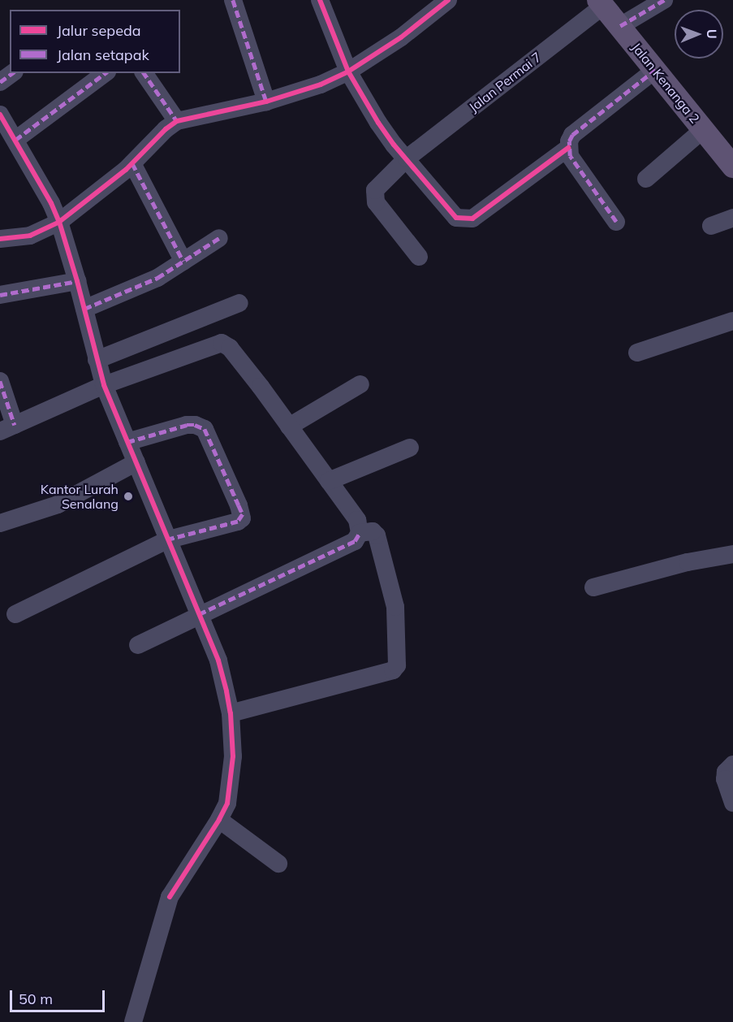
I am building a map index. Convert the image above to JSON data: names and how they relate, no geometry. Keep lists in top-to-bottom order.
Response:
{
  "streets": {
    "main road": ["Jalan Kenanga 2"],
    "street": ["Jalan Permai 7"]
  },
  "crossings": [
    ["Jalan Permai 7", "Jalan Kenanga 2"]
  ],
  "places": ["Kantor Lurah Senalang"],
  "legend": ["Jalur sepeda", "Jalan setapak"],
  "scale_bar": "50 m",
  "north": "right"
}
